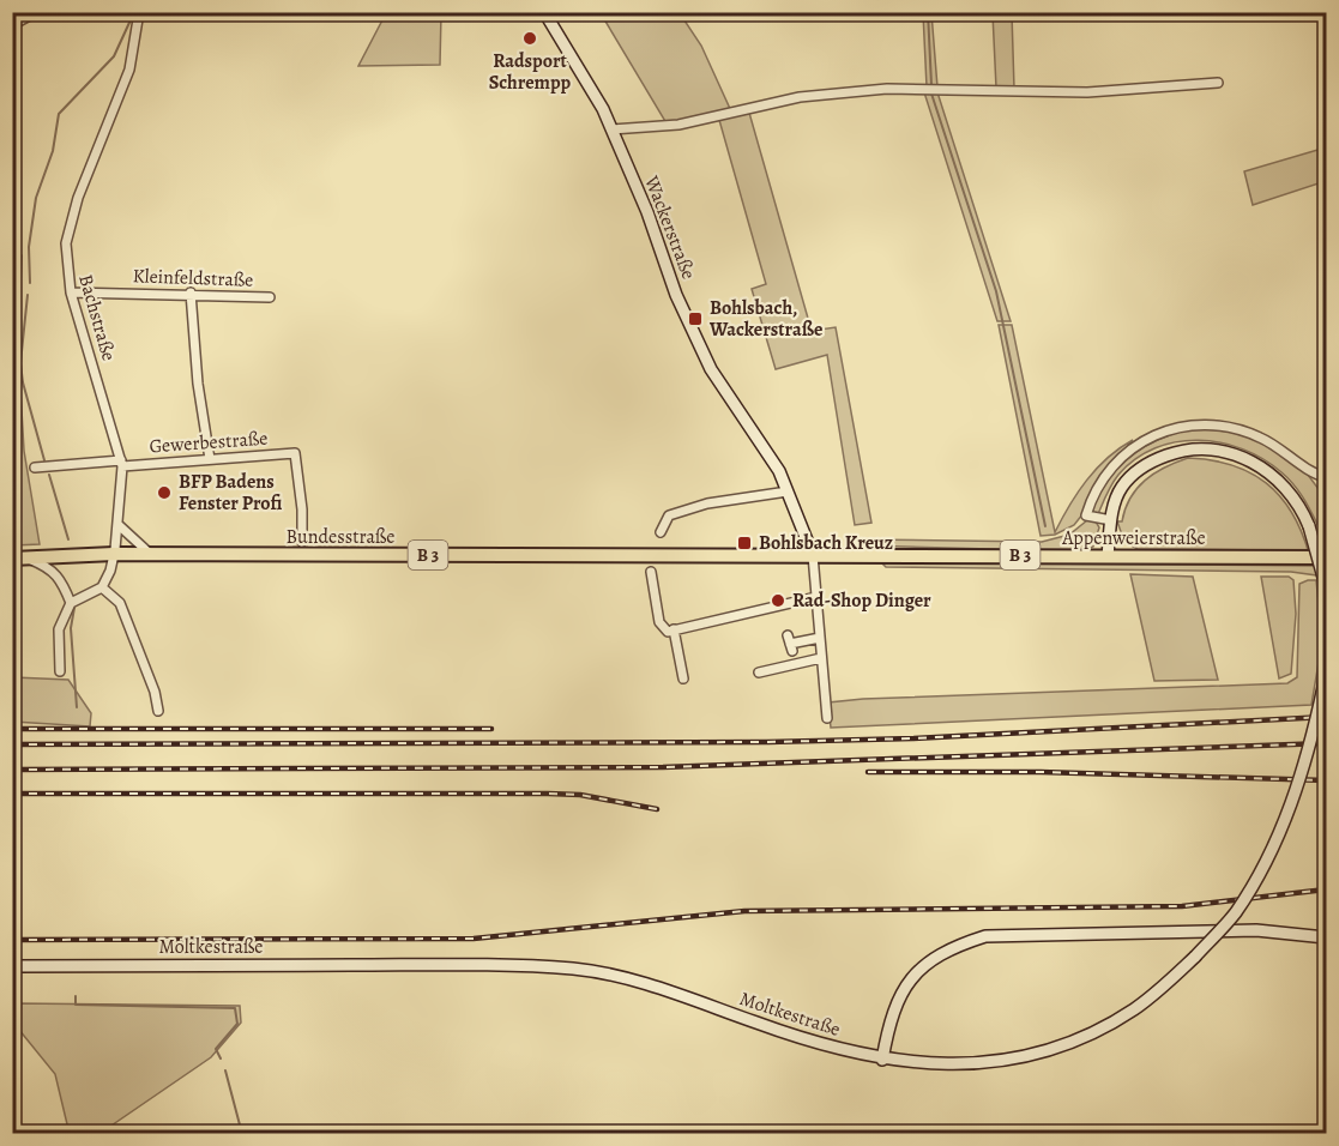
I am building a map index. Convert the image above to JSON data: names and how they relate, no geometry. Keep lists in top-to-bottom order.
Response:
{
  "streets": {
    "main road": ["Bundesstraße", "Appenweierstraße", "B 3"],
    "street": [
      "Wackerstraße",
      "Kleinfeldstraße",
      "Bachstraße",
      "Gewerbestraße",
      "Moltkestraße"
    ]
  },
  "crossings": [
    ["Wackerstraße", "Bundesstraße"],
    ["Wackerstraße", "Appenweierstraße"],
    ["Kleinfeldstraße", "Bachstraße"],
    ["Bachstraße", "Gewerbestraße"],
    ["Bachstraße", "Bundesstraße"],
    ["Bundesstraße", "Appenweierstraße"]
  ],
  "places": {
    "other": ["Radsport Schrempp", "BFP Badens Fenster Profi", "Rad-Shop Dinger"],
    "transit": ["Bohlsbach, Wackerstraße", "Bohlsbach Kreuz"]
  }
}
